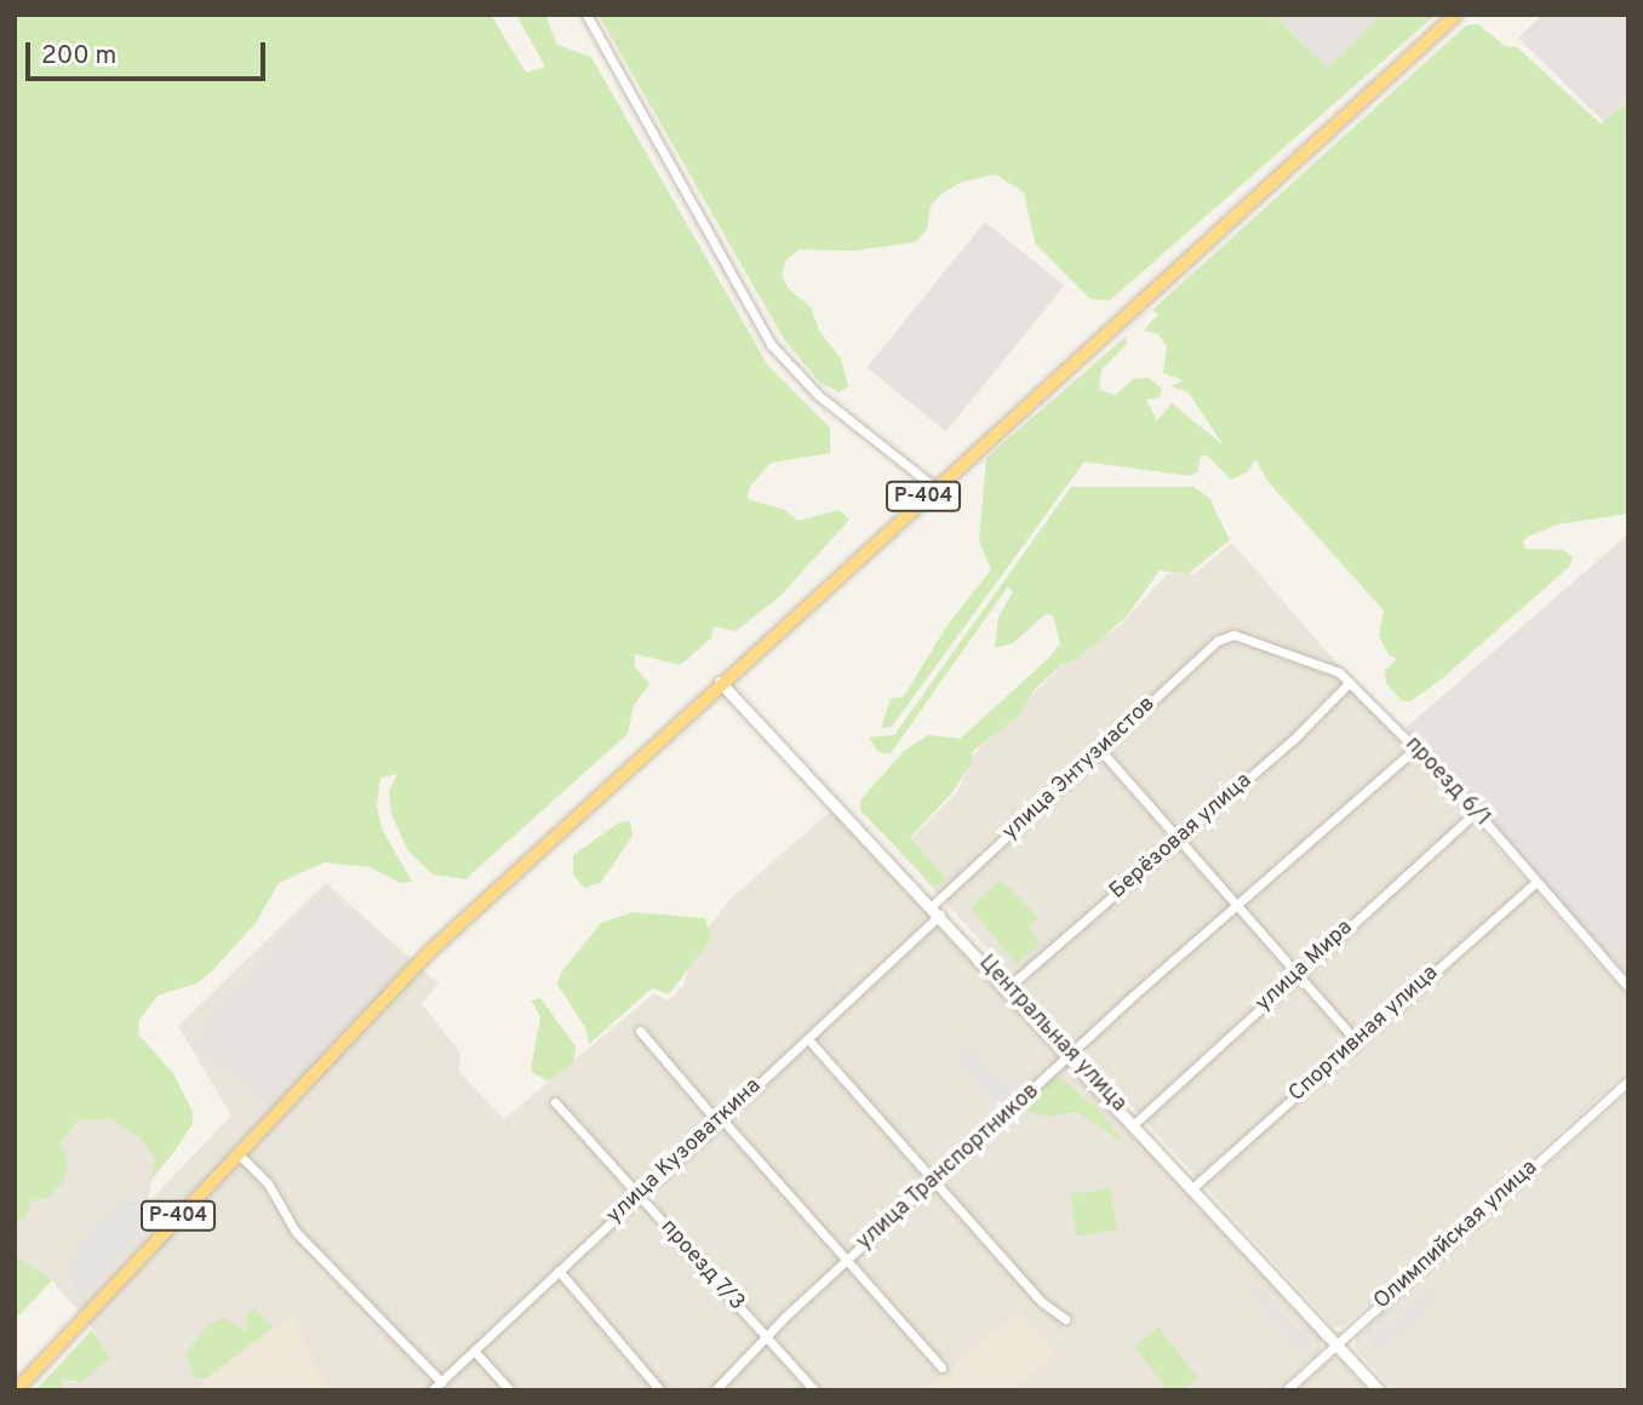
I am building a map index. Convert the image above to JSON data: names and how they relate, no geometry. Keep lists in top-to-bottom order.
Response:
{
  "streets": {
    "highway": ["Р-404"],
    "street": [
      "улица Энтузиастов",
      "проезд 6/1",
      "Берёзовая улица",
      "улица Мира",
      "Центральная улица",
      "Спортивная улица",
      "улица Кузоваткина",
      "улица Транспортников",
      "Олимпийская улица",
      "проезд 7/3"
    ]
  },
  "crossings": [
    ["Р-404", "Центральная улица"],
    ["улица Энтузиастов", "проезд 6/1"],
    ["улица Энтузиастов", "Центральная улица"],
    ["улица Энтузиастов", "улица Кузоваткина"],
    ["проезд 6/1", "Берёзовая улица"],
    ["проезд 6/1", "улица Мира"],
    ["проезд 6/1", "Спортивная улица"],
    ["проезд 6/1", "улица Транспортников"],
    ["Берёзовая улица", "Центральная улица"],
    ["улица Мира", "Центральная улица"],
    ["Центральная улица", "Спортивная улица"],
    ["Центральная улица", "улица Кузоваткина"],
    ["Центральная улица", "улица Транспортников"],
    ["Центральная улица", "Олимпийская улица"],
    ["улица Кузоваткина", "проезд 7/3"],
    ["улица Транспортников", "проезд 7/3"]
  ],
  "scale_bar": "200 m"
}
